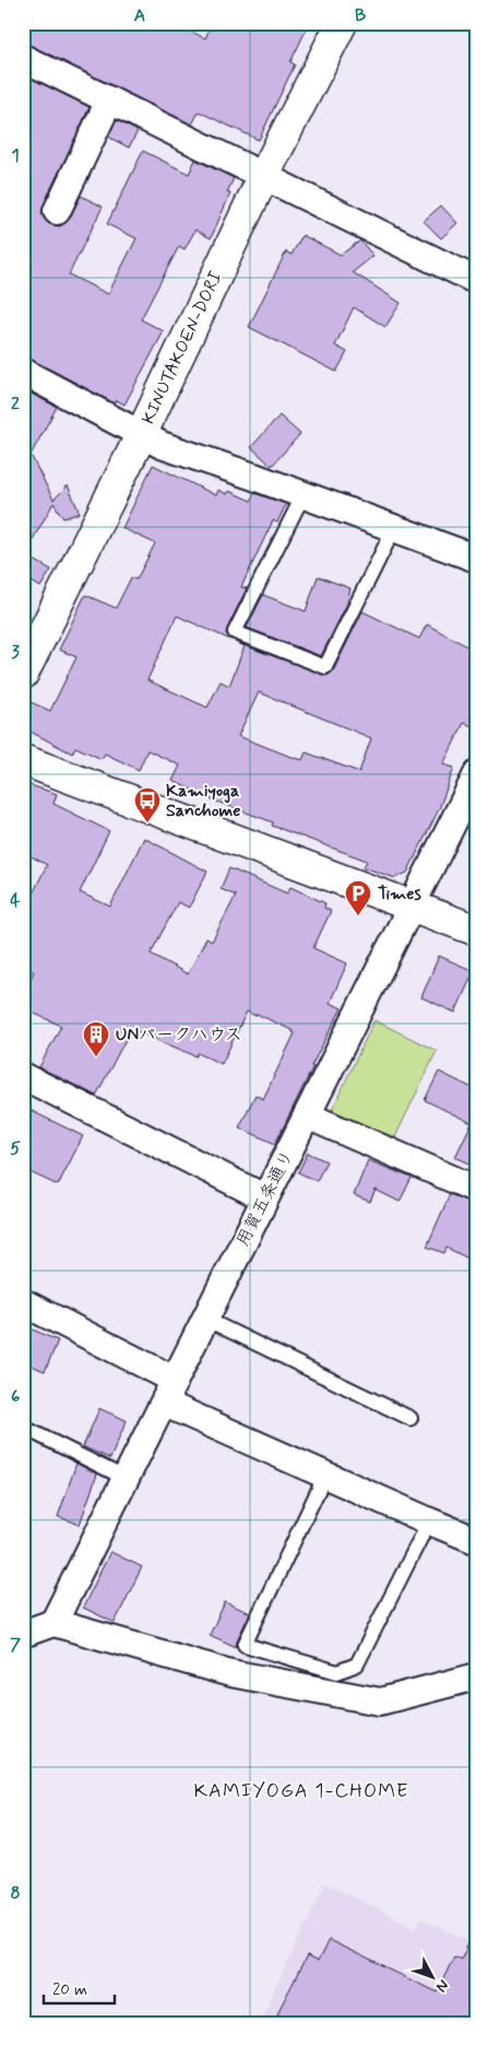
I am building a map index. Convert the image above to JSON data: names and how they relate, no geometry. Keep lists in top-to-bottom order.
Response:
{
  "streets": {
    "street": ["KINUTAKOEN-DORI", "用賀五条通り"]
  },
  "districts": ["KAMIYOGA 1-CHOME"],
  "places": {
    "bus stop": ["Kamiyoga Sanchome"],
    "parking": ["Times"],
    "building": ["UNパークハウス"]
  },
  "scale_bar": "20 m",
  "north": "bottom right",
  "grid": {
    "columns": ["A", "B"],
    "rows": [
      "1",
      "2",
      "3",
      "4",
      "5",
      "6",
      "7",
      "8"
    ]
  }
}
